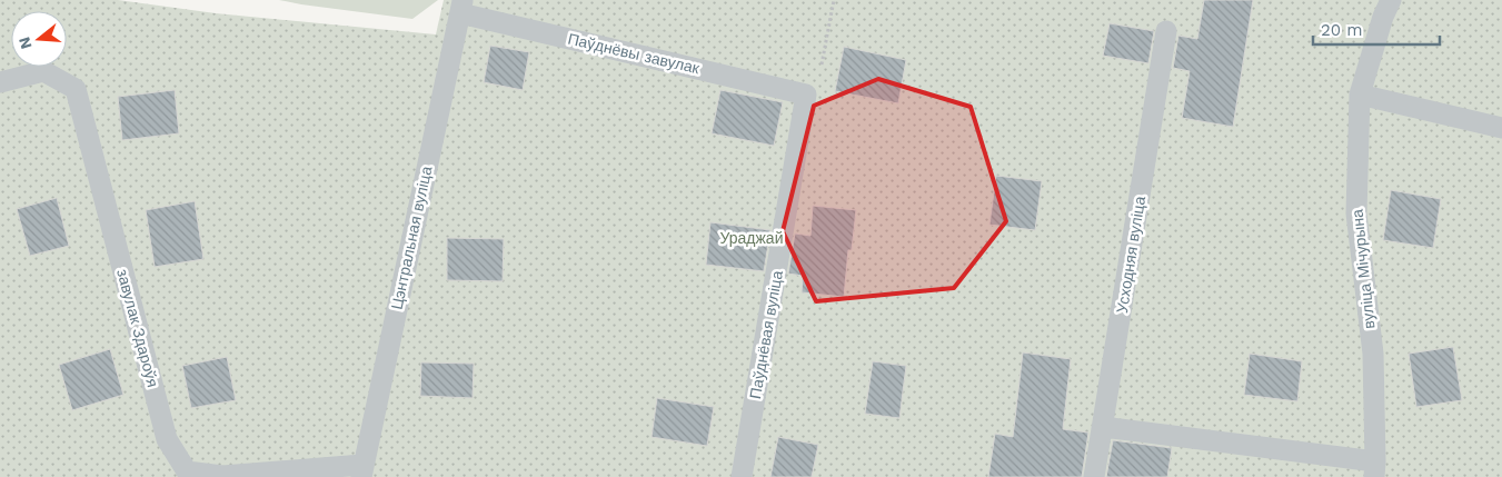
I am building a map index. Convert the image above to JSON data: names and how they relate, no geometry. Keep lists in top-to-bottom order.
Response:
{
  "streets": {
    "lane": [
      "Паўднёвы завулак",
      "Цэнтральная вуліца",
      "Усходняя вуліца",
      "вуліца Мічурына",
      "завулак Здароўя",
      "Паўднёвая вуліца"
    ]
  },
  "crossings": [
    ["Паўднёвы завулак", "Цэнтральная вуліца"],
    ["Паўднёвы завулак", "Паўднёвая вуліца"],
    ["Цэнтральная вуліца", "завулак Здароўя"]
  ],
  "parks": ["Ураджай"],
  "scale_bar": "20 m",
  "north": "left"
}
